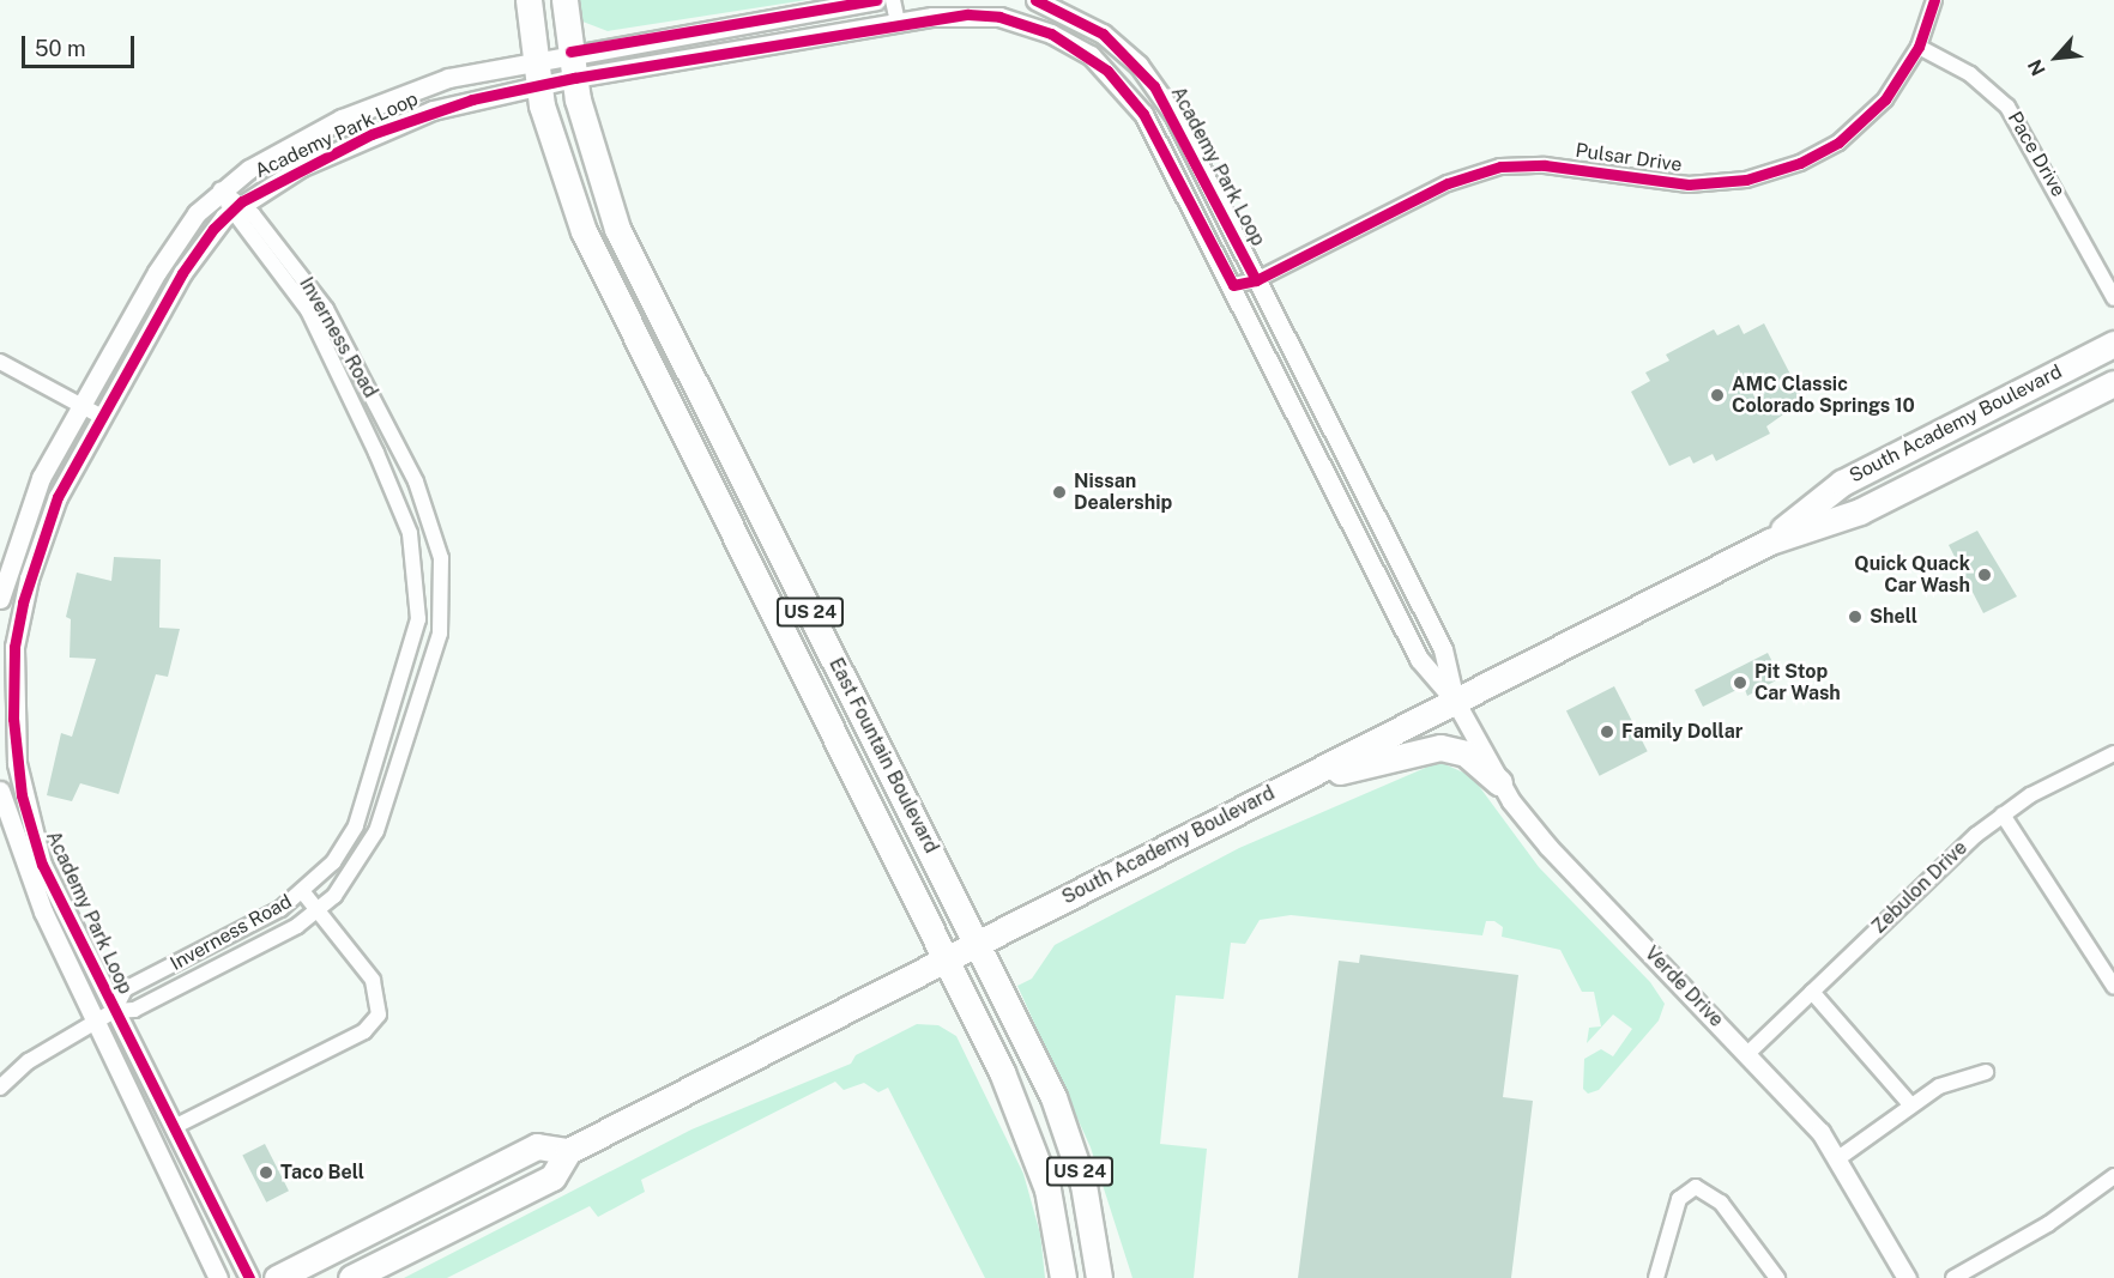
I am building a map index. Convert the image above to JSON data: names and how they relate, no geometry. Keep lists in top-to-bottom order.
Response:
{
  "streets": {
    "highway": ["South Academy Boulevard", "US 24", "East Fountain Boulevard"],
    "street": [
      "Academy Park Loop",
      "Pace Drive",
      "Pulsar Drive",
      "Inverness Road",
      "Zebulon Drive",
      "Verde Drive"
    ]
  },
  "crossings": [
    ["Academy Park Loop", "Pulsar Drive"],
    ["Academy Park Loop", "Inverness Road"],
    ["Academy Park Loop", "South Academy Boulevard"],
    ["Academy Park Loop", "East Fountain Boulevard"],
    ["Academy Park Loop", "Verde Drive"],
    ["Pace Drive", "Pulsar Drive"],
    ["South Academy Boulevard", "East Fountain Boulevard"],
    ["South Academy Boulevard", "Verde Drive"],
    ["Zebulon Drive", "Verde Drive"]
  ],
  "places": [
    "AMC Classic Colorado Springs 10",
    "Nissan Dealership",
    "Quick Quack Car Wash",
    "Shell",
    "Pit Stop Car Wash",
    "Family Dollar",
    "Taco Bell"
  ],
  "scale_bar": "50 m",
  "north": "bottom left"
}
